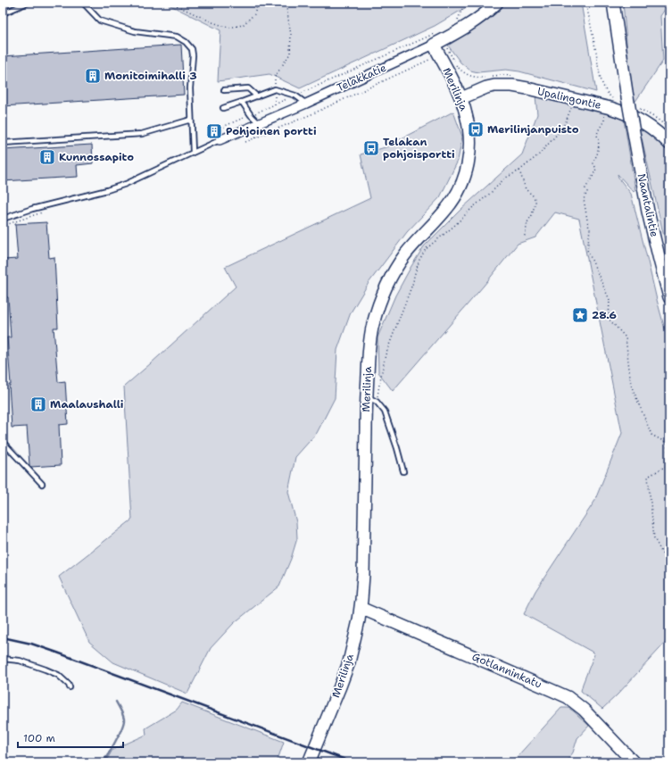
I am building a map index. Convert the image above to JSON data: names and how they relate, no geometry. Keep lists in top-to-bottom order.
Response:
{
  "streets": {
    "street": [
      "Telakkatie",
      "Merilinja",
      "Upalingontie",
      "Naantalintie",
      "Gotlanninkatu"
    ]
  },
  "crossings": [
    ["Telakkatie", "Merilinja"],
    ["Merilinja", "Upalingontie"],
    ["Merilinja", "Gotlanninkatu"]
  ],
  "places": {
    "building": [
      "Monitoimihalli 3",
      "Pohjoinen portti",
      "Kunnossapito",
      "Maalaushalli"
    ],
    "bus stop": ["Merilinjanpuisto", "Telakan pohjoisportti"],
    "place": ["28.6"]
  },
  "scale_bar": "100 m"
}
